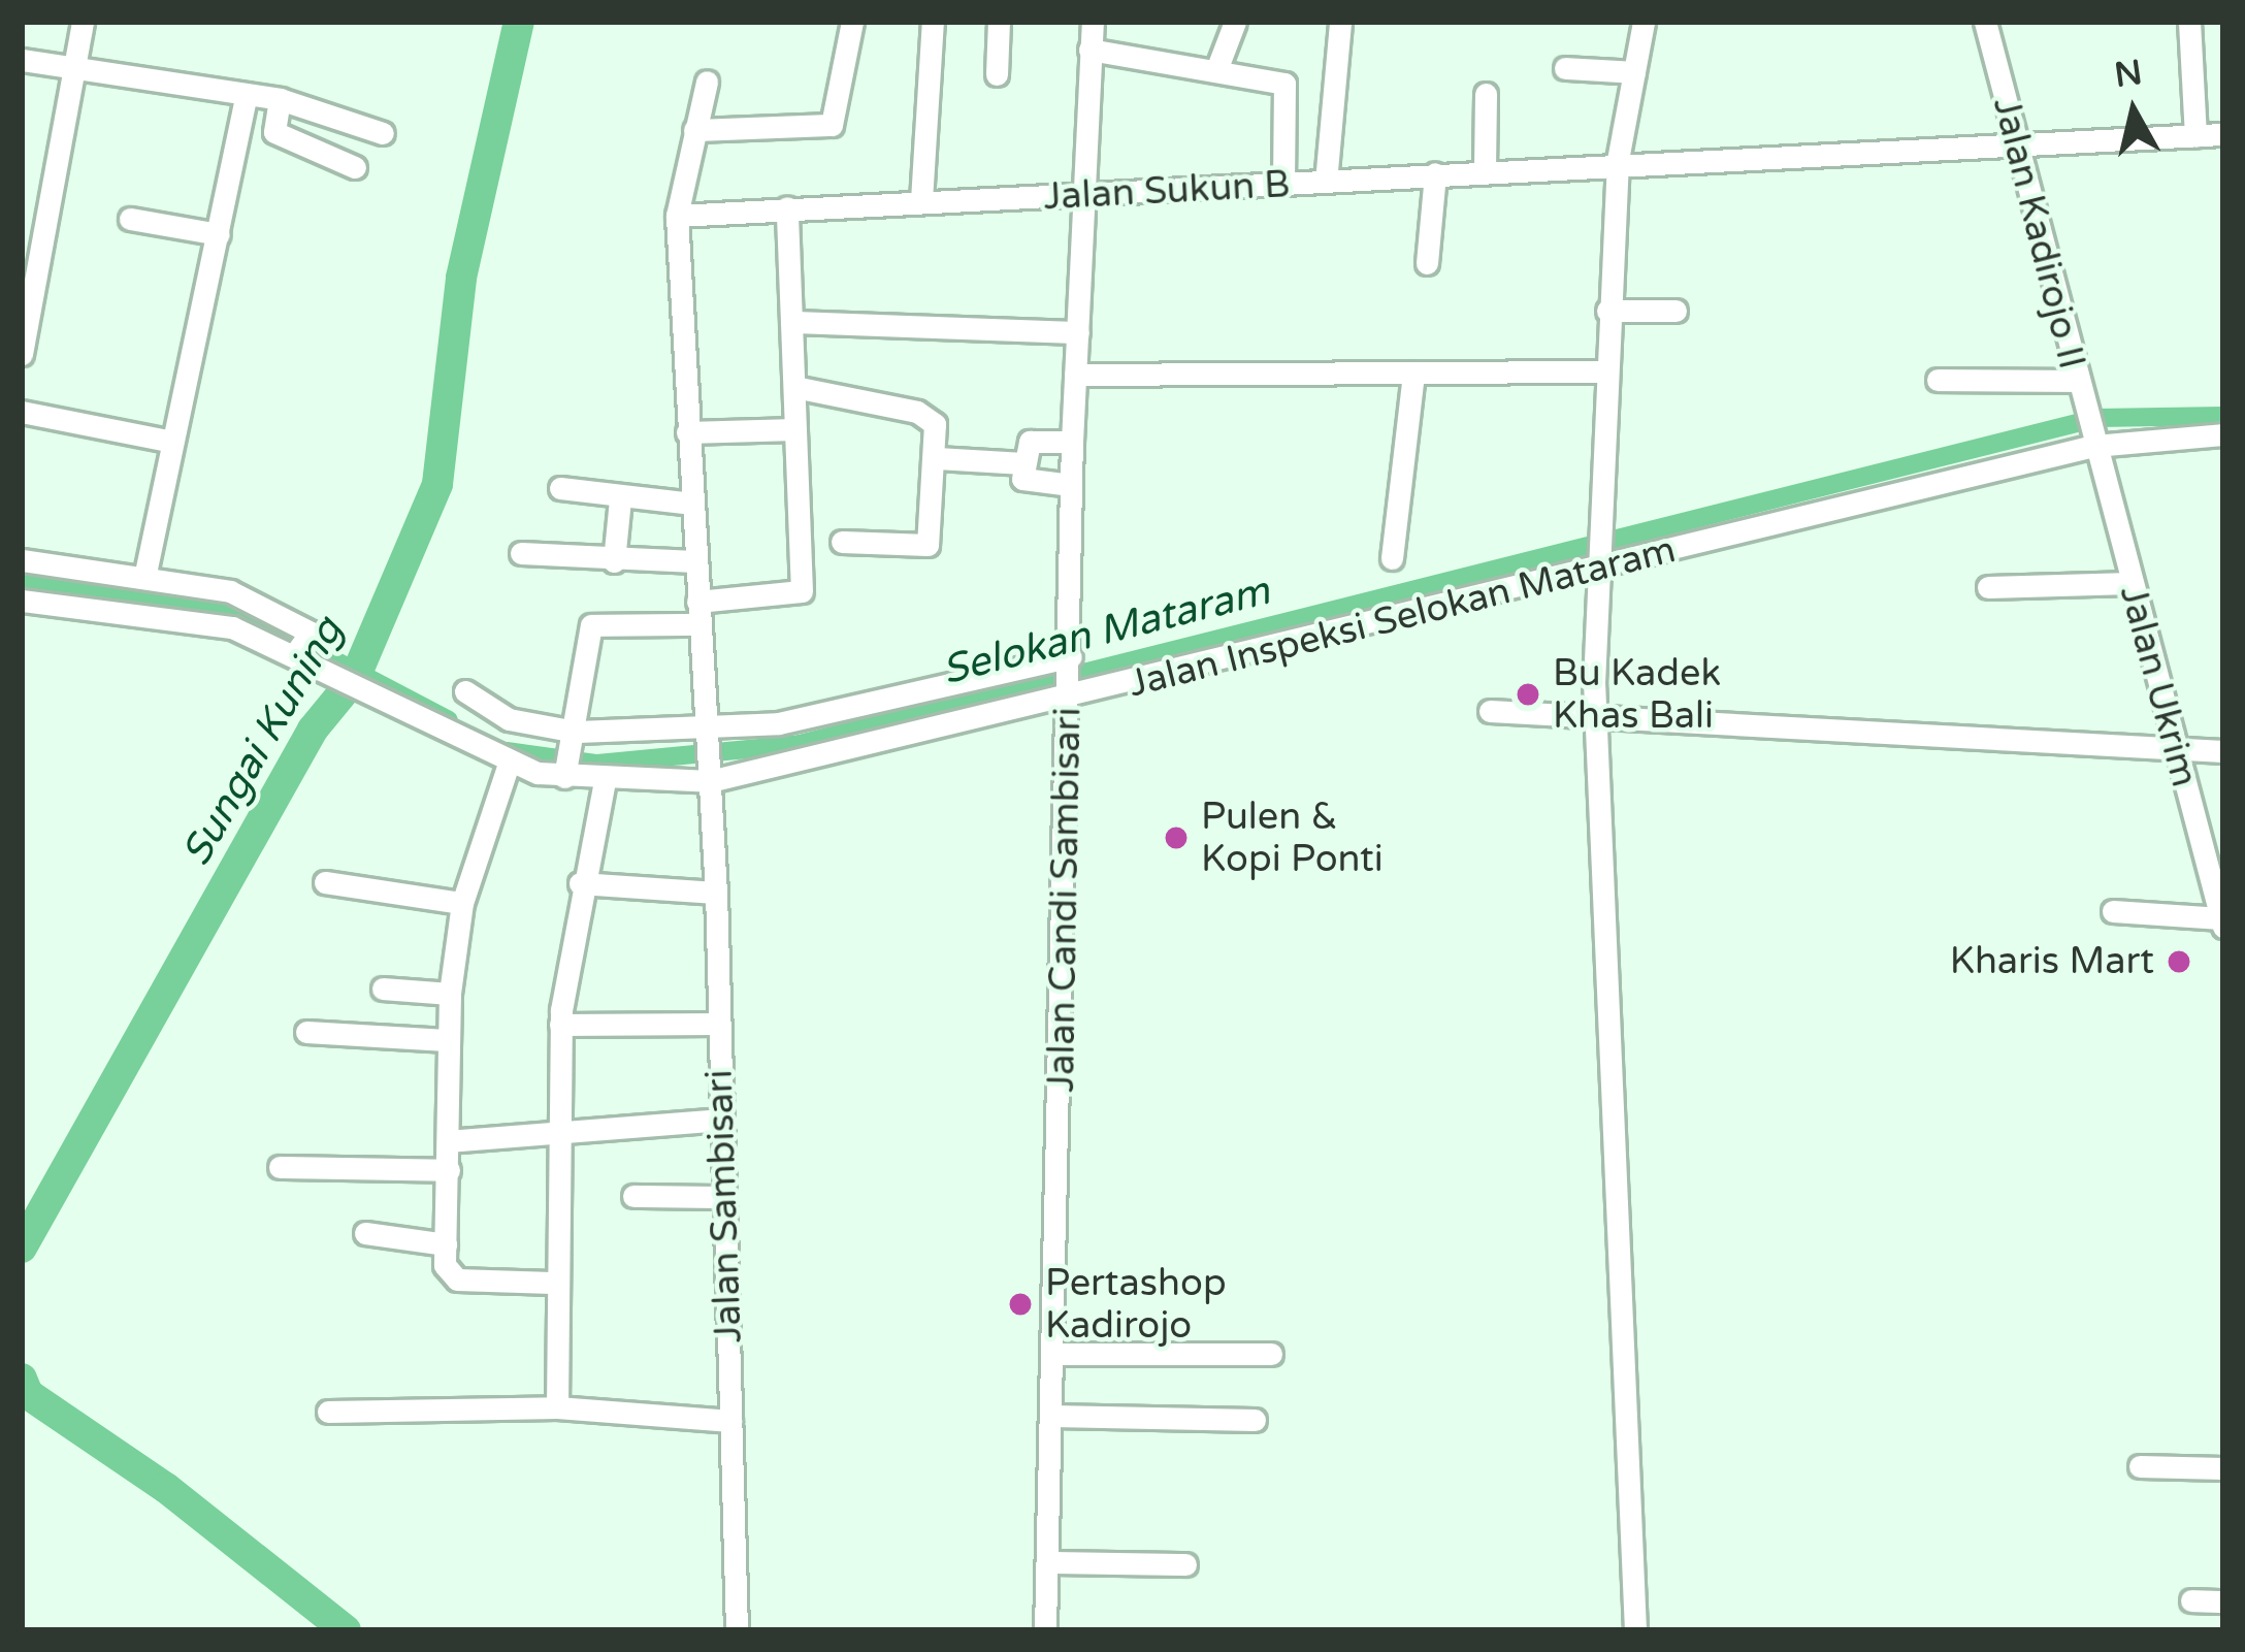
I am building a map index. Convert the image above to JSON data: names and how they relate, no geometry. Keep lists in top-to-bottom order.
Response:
{
  "streets": {
    "street": [
      "Jalan Sukun B",
      "Jalan Kadirojo II",
      "Jalan Inspeksi Selokan Mataram",
      "Jalan Ukrim",
      "Jalan Candi Sambisari",
      "Jalan Sambisari"
    ]
  },
  "crossings": [
    ["Jalan Sukun B", "Jalan Kadirojo II"],
    ["Jalan Sukun B", "Jalan Candi Sambisari"],
    ["Jalan Kadirojo II", "Jalan Inspeksi Selokan Mataram"],
    ["Jalan Kadirojo II", "Jalan Ukrim"],
    ["Jalan Inspeksi Selokan Mataram", "Jalan Ukrim"],
    ["Jalan Inspeksi Selokan Mataram", "Jalan Candi Sambisari"],
    ["Jalan Inspeksi Selokan Mataram", "Jalan Sambisari"]
  ],
  "water": ["Selokan Mataram", "Sungai Kuning"],
  "places": [
    "Bu Kadek Khas Bali",
    "Pulen & Kopi Ponti",
    "Kharis Mart",
    "Pertashop Kadirojo"
  ],
  "north": "top"
}
